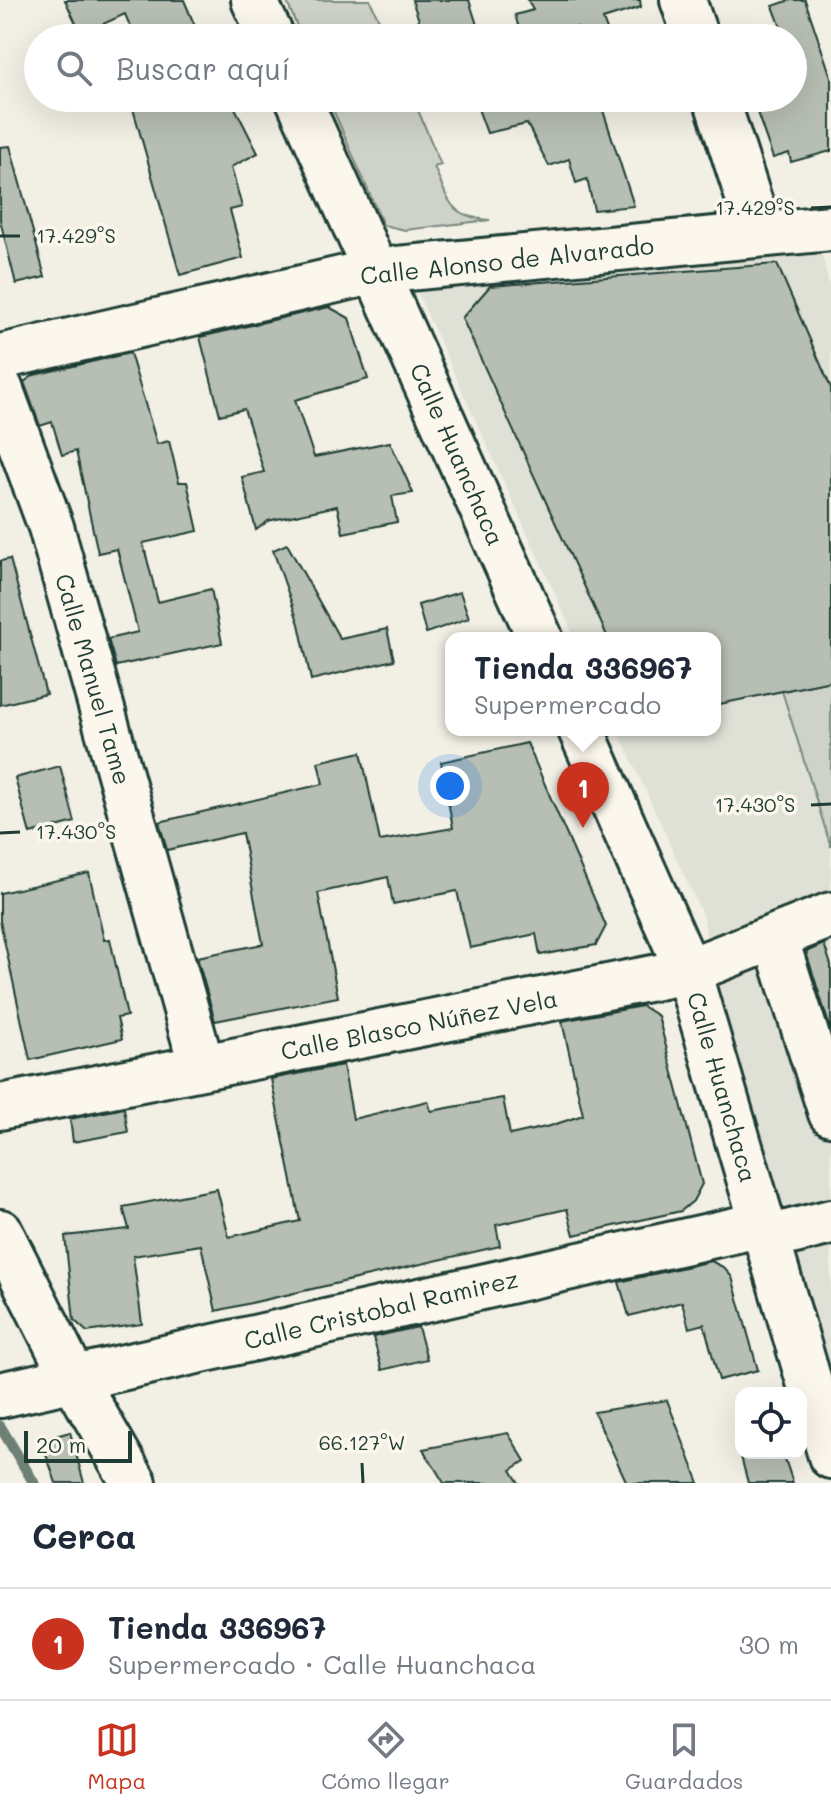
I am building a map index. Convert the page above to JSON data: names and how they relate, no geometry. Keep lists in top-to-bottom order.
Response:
{
  "streets": {
    "street": [
      "Calle Alonso de Alvarado",
      "Calle Huanchaca",
      "Calle Manuel Tame",
      "Calle Blasco Núñez Vela",
      "Calle Cristobal Ramirez"
    ]
  },
  "crossings": [
    ["Calle Alonso de Alvarado", "Calle Huanchaca"],
    ["Calle Huanchaca", "Calle Blasco Núñez Vela"],
    ["Calle Huanchaca", "Calle Cristobal Ramirez"],
    ["Calle Manuel Tame", "Calle Blasco Núñez Vela"]
  ],
  "scale_bar": "20 m",
  "page": {
    "search": "Buscar aquí",
    "popup": ["Tienda 336967", "Supermercado"],
    "pins": "1",
    "scale": "20 m",
    "heading": "Cerca",
    "list": [
      {
        "mark": "1",
        "name": "Tienda 336967",
        "note": "Supermercado · Calle Huanchaca",
        "value": "30 m"
      }
    ],
    "nav": ["Mapa", "Cómo llegar", "Guardados"]
  },
  "coordinates": ["17.429°S", "17.430°S", "66.127°W"]
}
